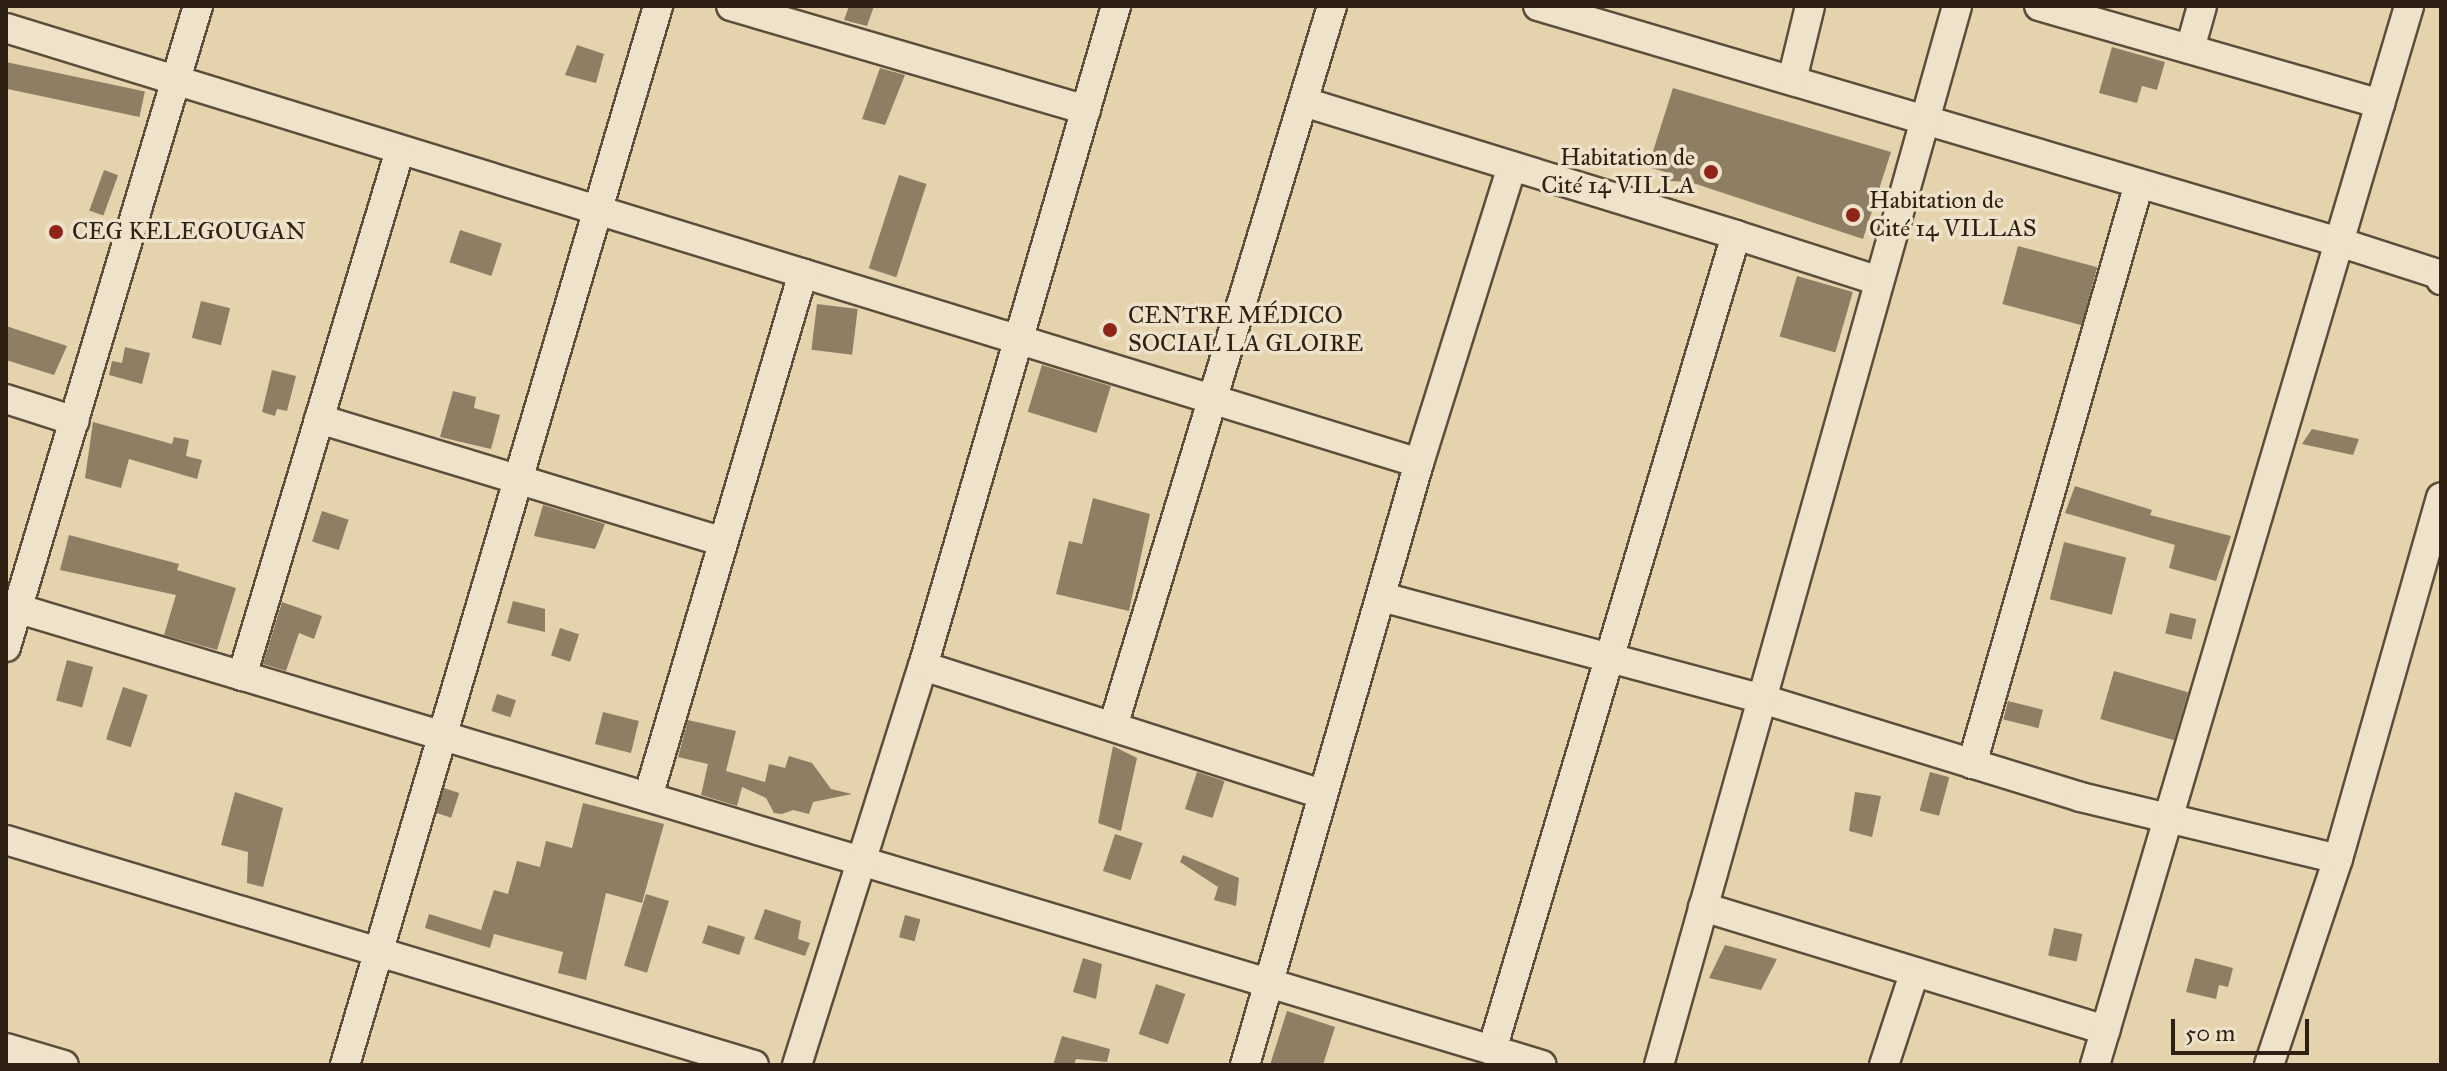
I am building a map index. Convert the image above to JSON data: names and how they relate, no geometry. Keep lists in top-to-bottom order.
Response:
{
  "places": [
    "Habitation de Cité 14 VILLA",
    "Habitation de Cité 14 VILLAS",
    "CEG KELEGOUGAN",
    "CENTRE MÉDICO SOCIAL LA GLOIRE"
  ],
  "scale_bar": "50 m"
}
